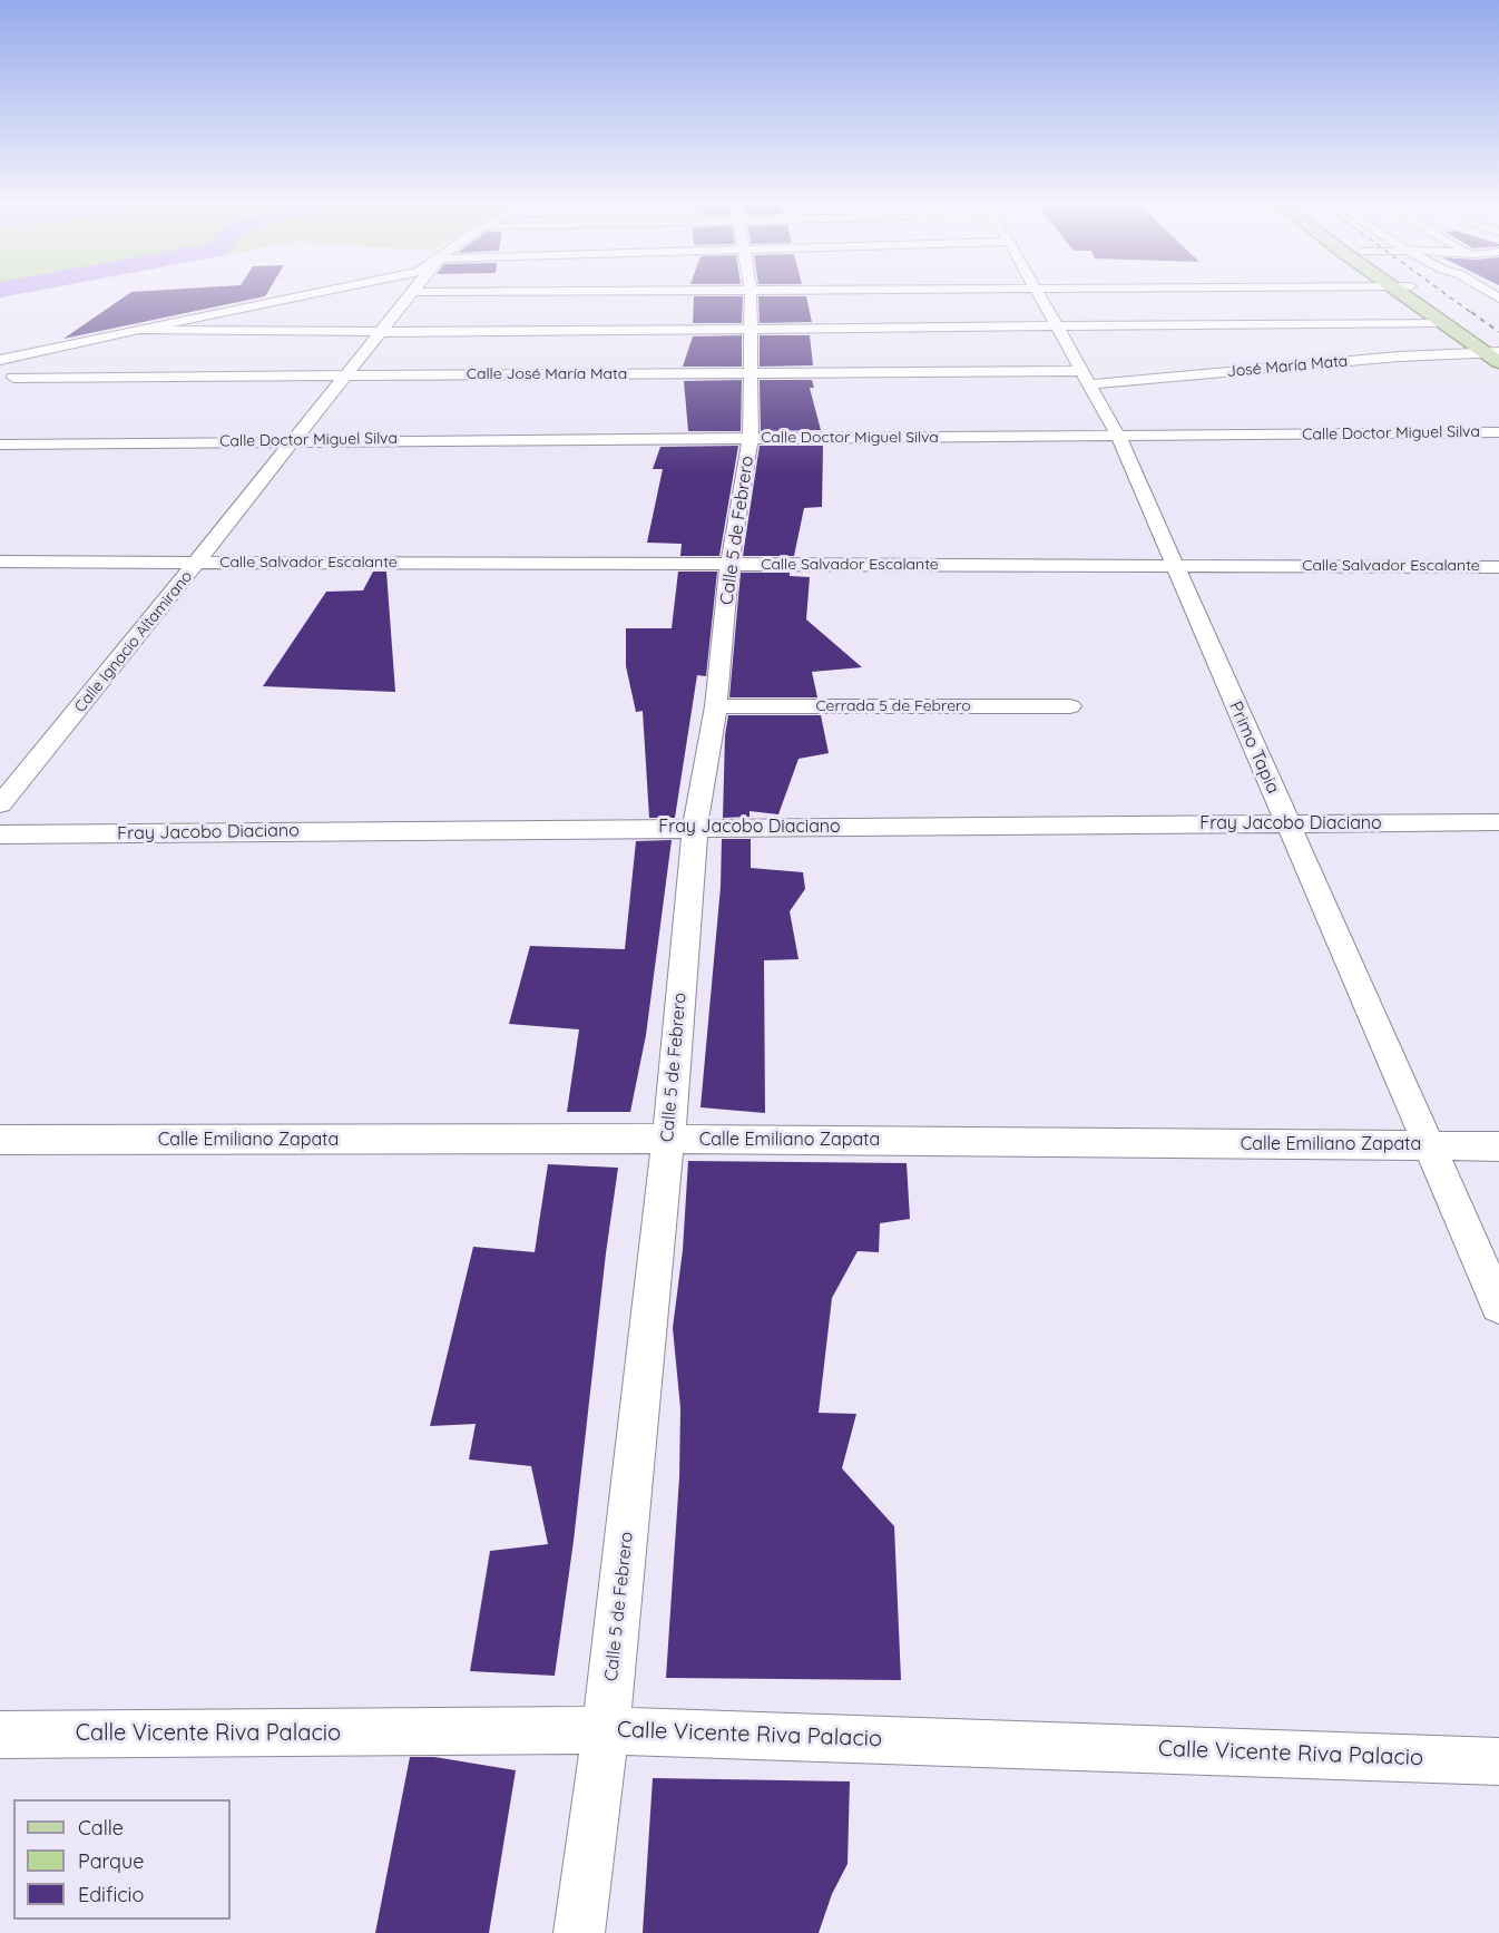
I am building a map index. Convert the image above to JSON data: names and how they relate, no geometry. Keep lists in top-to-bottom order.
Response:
{
  "streets": {
    "street": [
      "José María Mata",
      "Calle José María Mata",
      "Calle Doctor Miguel Silva",
      "Calle 5 de Febrero",
      "Calle Salvador Escalante",
      "Calle Ignacio Altamirano",
      "Cerrada 5 de Febrero",
      "Primo Tapia",
      "Fray Jacobo Diaciano",
      "Calle Emiliano Zapata",
      "Calle Vicente Riva Palacio"
    ]
  },
  "crossings": [
    ["José María Mata", "Calle José María Mata"],
    ["José María Mata", "Primo Tapia"],
    ["Calle José María Mata", "Calle 5 de Febrero"],
    ["Calle José María Mata", "Calle Ignacio Altamirano"],
    ["Calle José María Mata", "Primo Tapia"],
    ["Calle Doctor Miguel Silva", "Calle 5 de Febrero"],
    ["Calle Doctor Miguel Silva", "Calle Ignacio Altamirano"],
    ["Calle Doctor Miguel Silva", "Primo Tapia"],
    ["Calle 5 de Febrero", "Calle Salvador Escalante"],
    ["Calle 5 de Febrero", "Cerrada 5 de Febrero"],
    ["Calle 5 de Febrero", "Fray Jacobo Diaciano"],
    ["Calle 5 de Febrero", "Calle Emiliano Zapata"],
    ["Calle 5 de Febrero", "Calle Vicente Riva Palacio"],
    ["Calle Salvador Escalante", "Calle Ignacio Altamirano"],
    ["Calle Salvador Escalante", "Primo Tapia"],
    ["Primo Tapia", "Fray Jacobo Diaciano"],
    ["Primo Tapia", "Calle Emiliano Zapata"]
  ],
  "legend": ["Calle", "Parque", "Edificio"]
}
